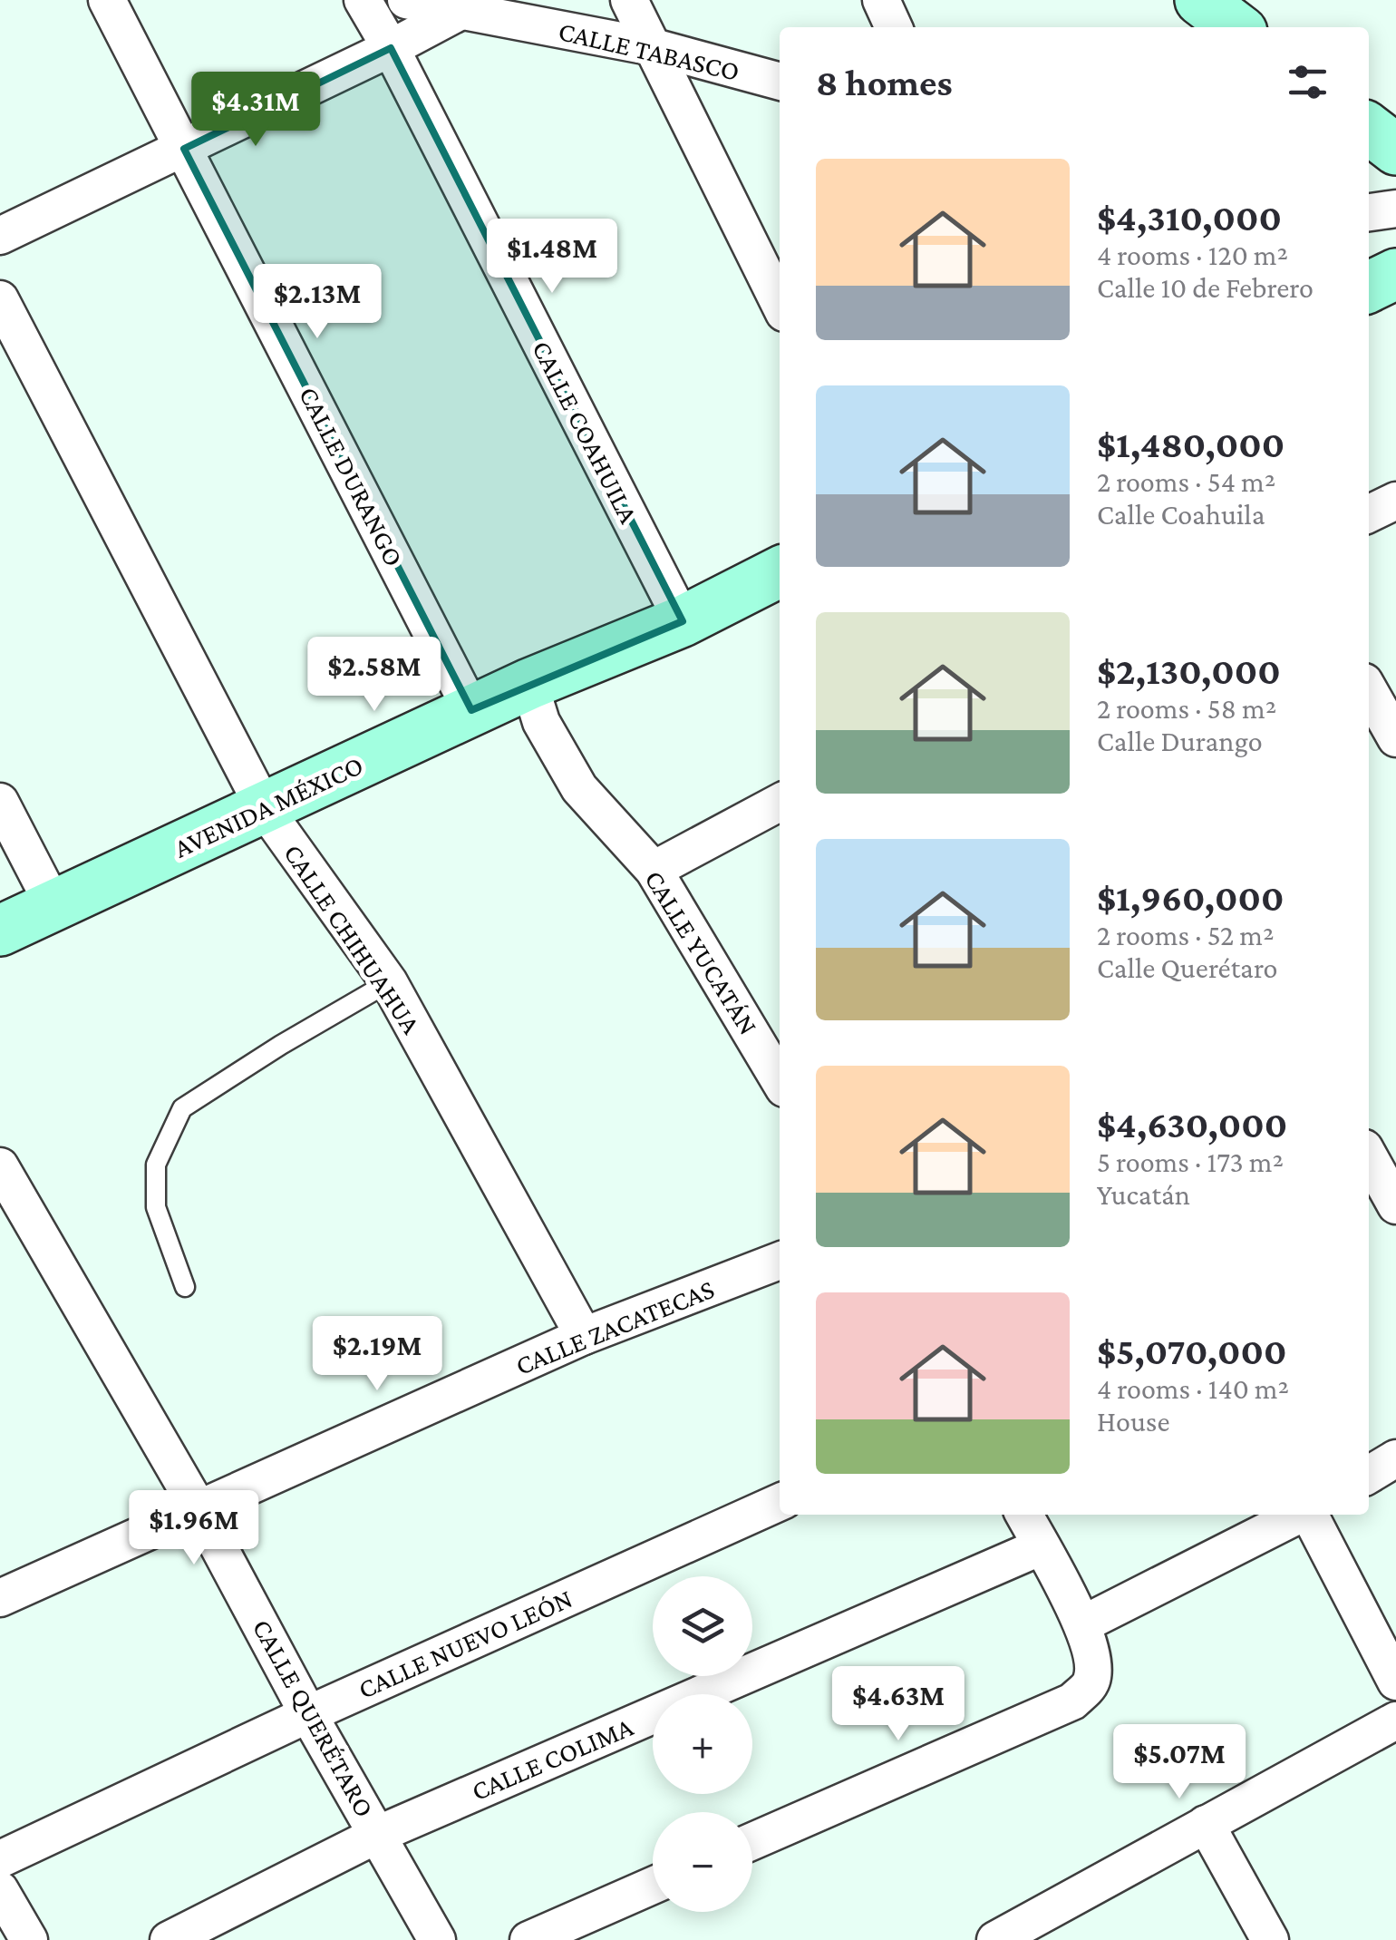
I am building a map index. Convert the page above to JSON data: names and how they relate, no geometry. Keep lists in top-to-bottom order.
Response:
{
  "streets": {
    "street": [
      "CALLE TABASCO",
      "CALLE COAHUILA",
      "CALLE DURANGO",
      "AVENIDA MÉXICO",
      "CALLE CHIHUAHUA",
      "CALLE YUCATÁN",
      "CALLE ZACATECAS",
      "CALLE NUEVO LEÓN",
      "CALLE QUERÉTARO",
      "CALLE COLIMA"
    ]
  },
  "crossings": [
    ["CALLE COAHUILA", "AVENIDA MÉXICO"],
    ["CALLE DURANGO", "AVENIDA MÉXICO"],
    ["AVENIDA MÉXICO", "CALLE CHIHUAHUA"],
    ["AVENIDA MÉXICO", "CALLE YUCATÁN"],
    ["CALLE CHIHUAHUA", "CALLE ZACATECAS"],
    ["CALLE ZACATECAS", "CALLE QUERÉTARO"],
    ["CALLE NUEVO LEÓN", "CALLE QUERÉTARO"],
    ["CALLE QUERÉTARO", "CALLE COLIMA"]
  ],
  "page": {
    "heading": "8 homes",
    "price": [
      "$4.31M",
      "$1.48M",
      "$2.13M",
      "$2.58M",
      "$2.19M",
      "$1.96M",
      "$4.63M",
      "$5.07M"
    ],
    "list": [
      {
        "name": "$4,310,000",
        "note": "4 rooms · 120 m² · Calle 10 de Febrero"
      },
      {
        "name": "$1,480,000",
        "note": "2 rooms · 54 m² · Calle Coahuila"
      },
      {
        "name": "$2,130,000",
        "note": "2 rooms · 58 m² · Calle Durango"
      },
      {
        "name": "$1,960,000",
        "note": "2 rooms · 52 m² · Calle Querétaro"
      },
      {
        "name": "$4,630,000",
        "note": "5 rooms · 173 m² · Yucatán"
      },
      {
        "name": "$5,070,000",
        "note": "4 rooms · 140 m² · House"
      }
    ],
    "map_buttons": ["+", "−"]
  }
}
